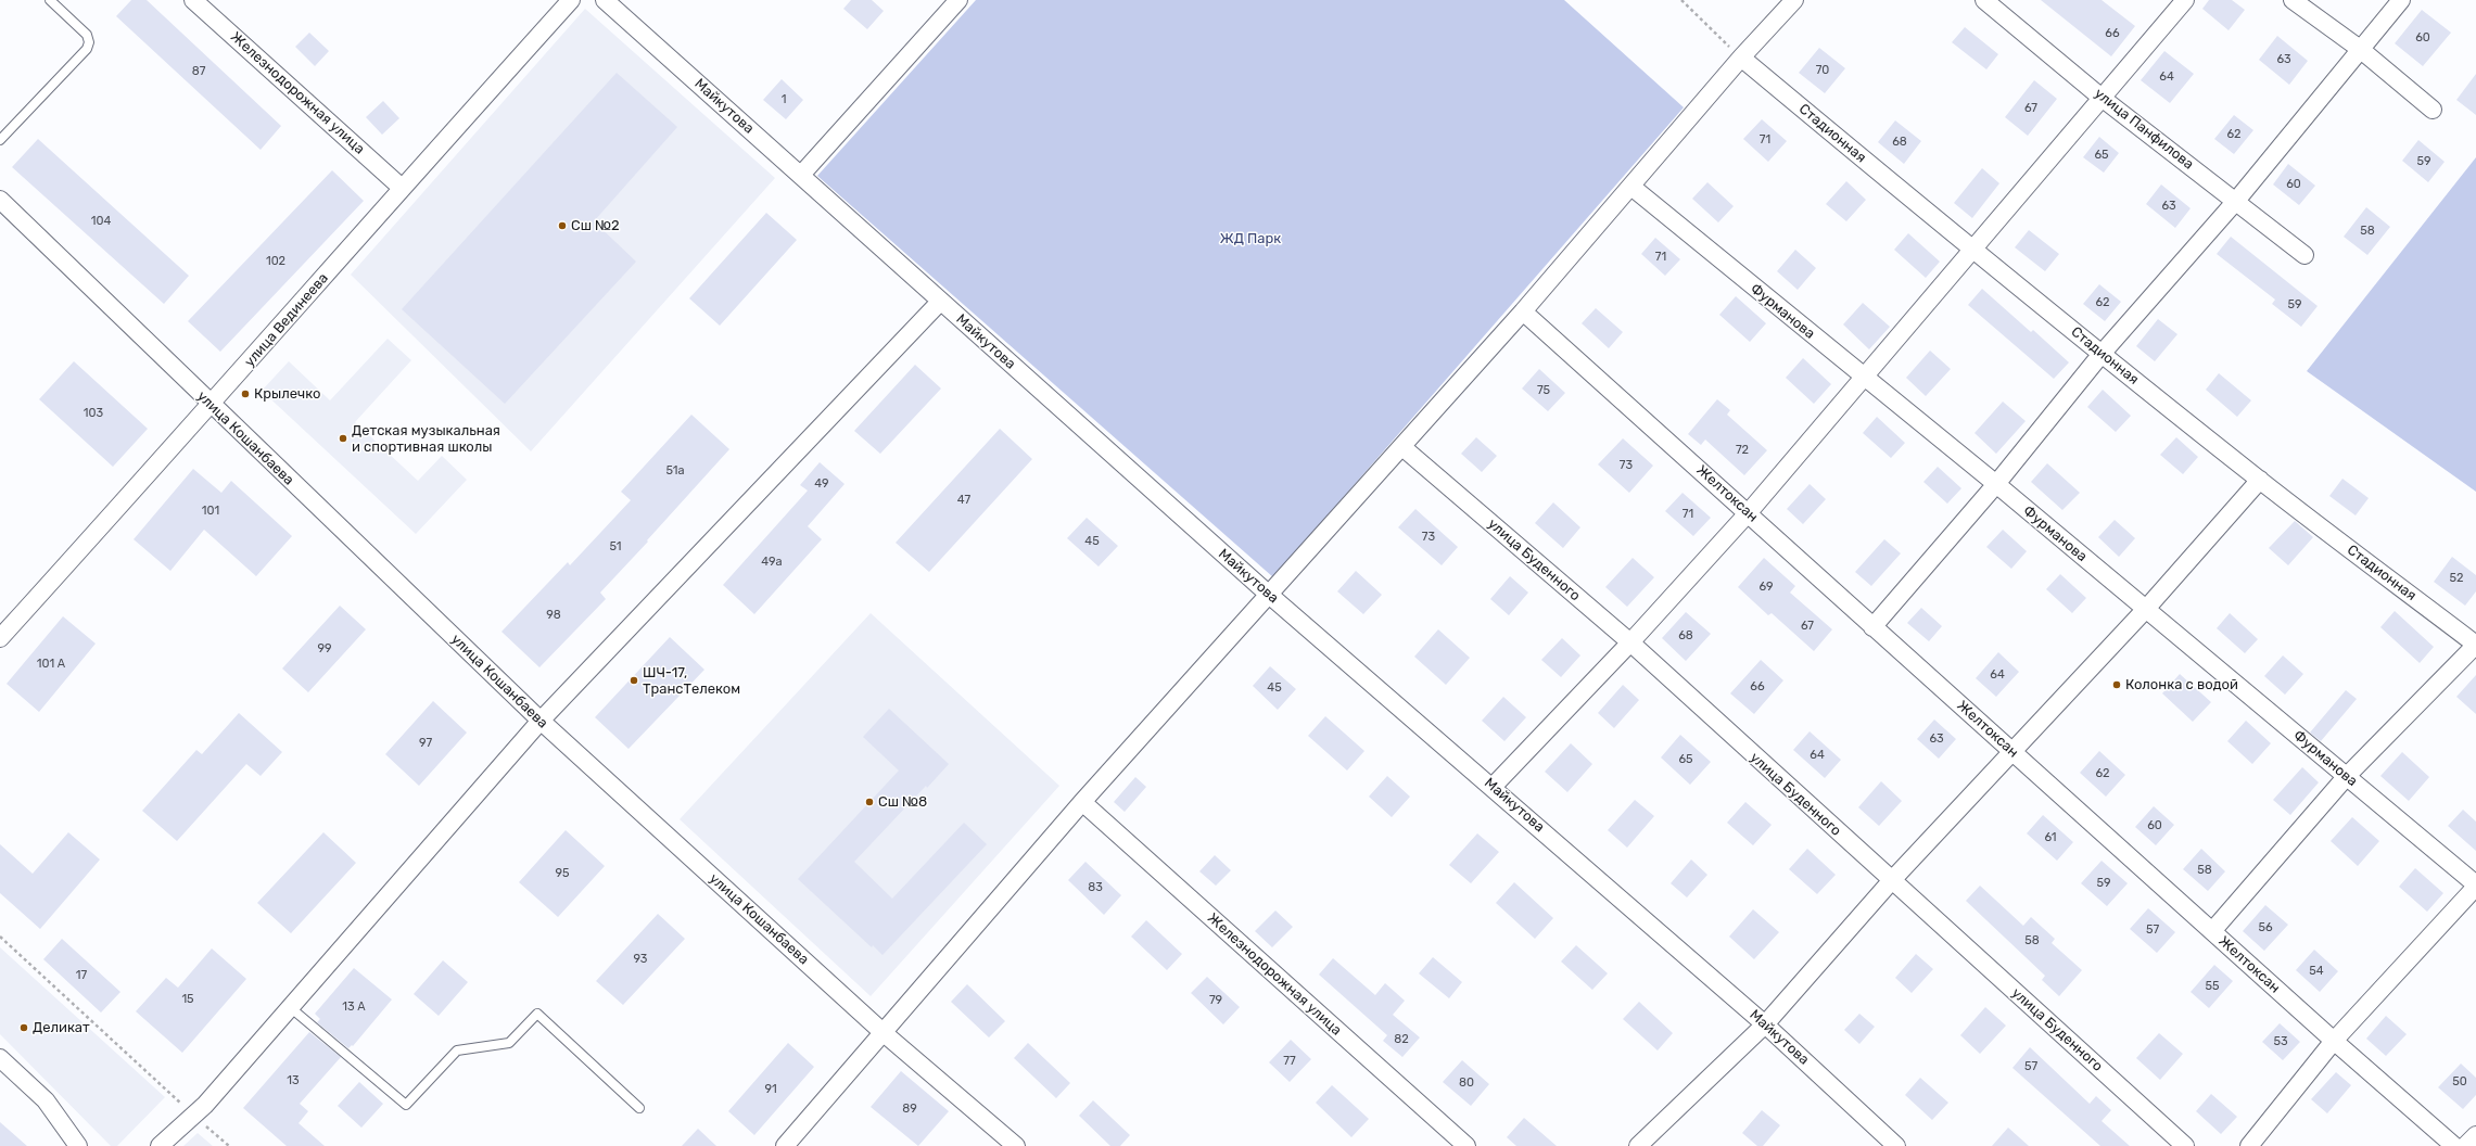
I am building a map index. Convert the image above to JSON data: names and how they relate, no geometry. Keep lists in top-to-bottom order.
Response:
{
  "streets": {
    "street": [
      "Железнодорожная улица",
      "Майкутова",
      "улица Панфилова",
      "Стадионная",
      "Фурманова",
      "улица Вединеева",
      "улица Кошанбаева",
      "Желтоксан",
      "улица Буденного"
    ]
  },
  "crossings": [
    ["Железнодорожная улица", "улица Вединеева"],
    ["улица Вединеева", "улица Кошанбаева"]
  ],
  "parks": ["ЖД Парк"],
  "places": [
    "Сш №2",
    "Крылечко",
    "Детская музыкальная и спортивная школы",
    "ШЧ-17, ТрансТелеком",
    "Колонка с водой",
    "Сш №8",
    "Деликат"
  ],
  "house_numbers": [
    "66",
    "60",
    "63",
    "70",
    "87",
    "64",
    "1",
    "67",
    "62",
    "71",
    "68",
    "65",
    "59",
    "60",
    "63",
    "104",
    "58",
    "71",
    "102",
    "62",
    "59",
    "75",
    "103",
    "72",
    "73",
    "51а",
    "49",
    "47",
    "101",
    "71",
    "73",
    "45",
    "51",
    "49а",
    "52",
    "69",
    "98",
    "67",
    "68",
    "99",
    "101 А",
    "64",
    "66",
    "45",
    "63",
    "97",
    "64",
    "65",
    "62",
    "60",
    "61",
    "58",
    "95",
    "59",
    "83",
    "56",
    "57",
    "58",
    "93",
    "54",
    "17",
    "55",
    "15",
    "79",
    "13 А",
    "82",
    "53",
    "77",
    "57",
    "13",
    "50",
    "80",
    "91",
    "89"
  ]
}
